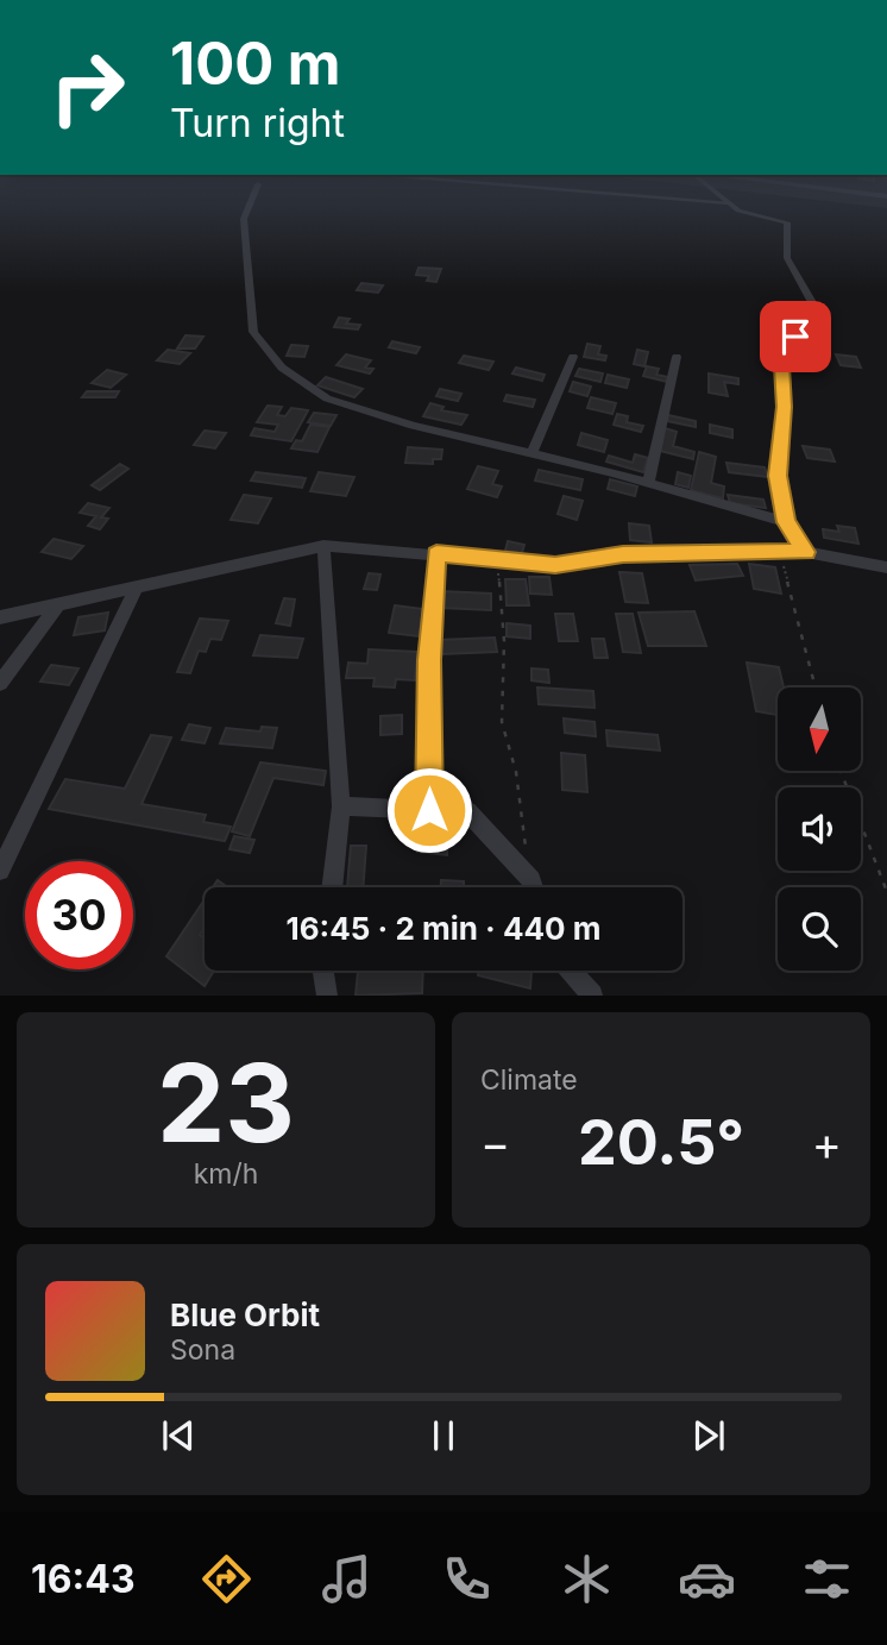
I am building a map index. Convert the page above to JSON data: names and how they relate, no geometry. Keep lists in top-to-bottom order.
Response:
{
  "north": "bottom",
  "page": {
    "turn": ["100 m", "Turn right"],
    "limit": "30",
    "trip": "16:45 · 2 min · 440 m",
    "tile": [
      ["23", "km/h"],
      "Climate"
    ],
    "heat": ["−", "20.5°", "+"],
    "song": ["Blue Orbit", "Sona"],
    "tabs": "16:43"
  }
}
